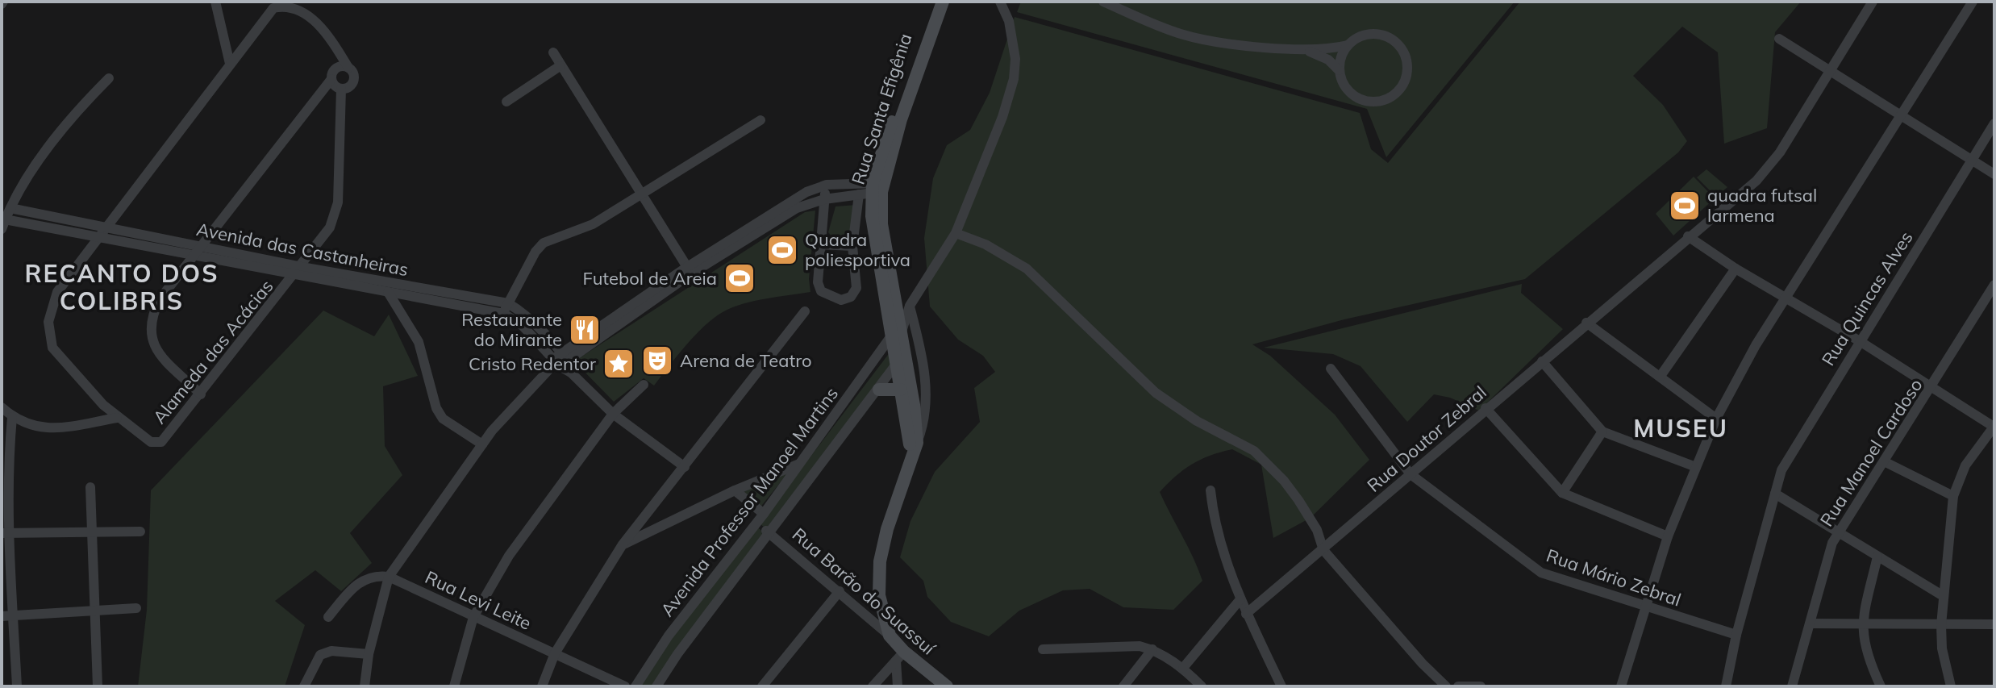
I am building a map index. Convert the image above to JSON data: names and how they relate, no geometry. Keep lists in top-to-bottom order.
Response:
{
  "streets": {
    "main road": ["Rua Santa Efigênia", "Rua Barão do Suassuí"],
    "street": [
      "Avenida das Castanheiras",
      "Rua Quincas Alves",
      "Alameda das Acácias",
      "Rua Doutor Zebral",
      "Rua Manoel Cardoso",
      "Avenida Professor Manoel Martins",
      "Rua Mário Zebral",
      "Rua Levi Leite"
    ]
  },
  "crossings": [
    ["Rua Santa Efigênia", "Avenida Professor Manoel Martins"],
    ["Rua Santa Efigênia", "Rua Barão do Suassuí"],
    ["Avenida das Castanheiras", "Alameda das Acácias"],
    ["Rua Quincas Alves", "Rua Mário Zebral"],
    ["Rua Doutor Zebral", "Rua Mário Zebral"],
    ["Avenida Professor Manoel Martins", "Rua Barão do Suassuí"]
  ],
  "districts": ["RECANTO DOS COLIBRIS", "MUSEU"],
  "places": {
    "sports": ["quadra futsal larmena", "Quadra poliesportiva", "Futebol de Areia"],
    "restaurant": ["Restaurante do Mirante"],
    "theatre": ["Arena de Teatro"],
    "place": ["Cristo Redentor"]
  }
}
